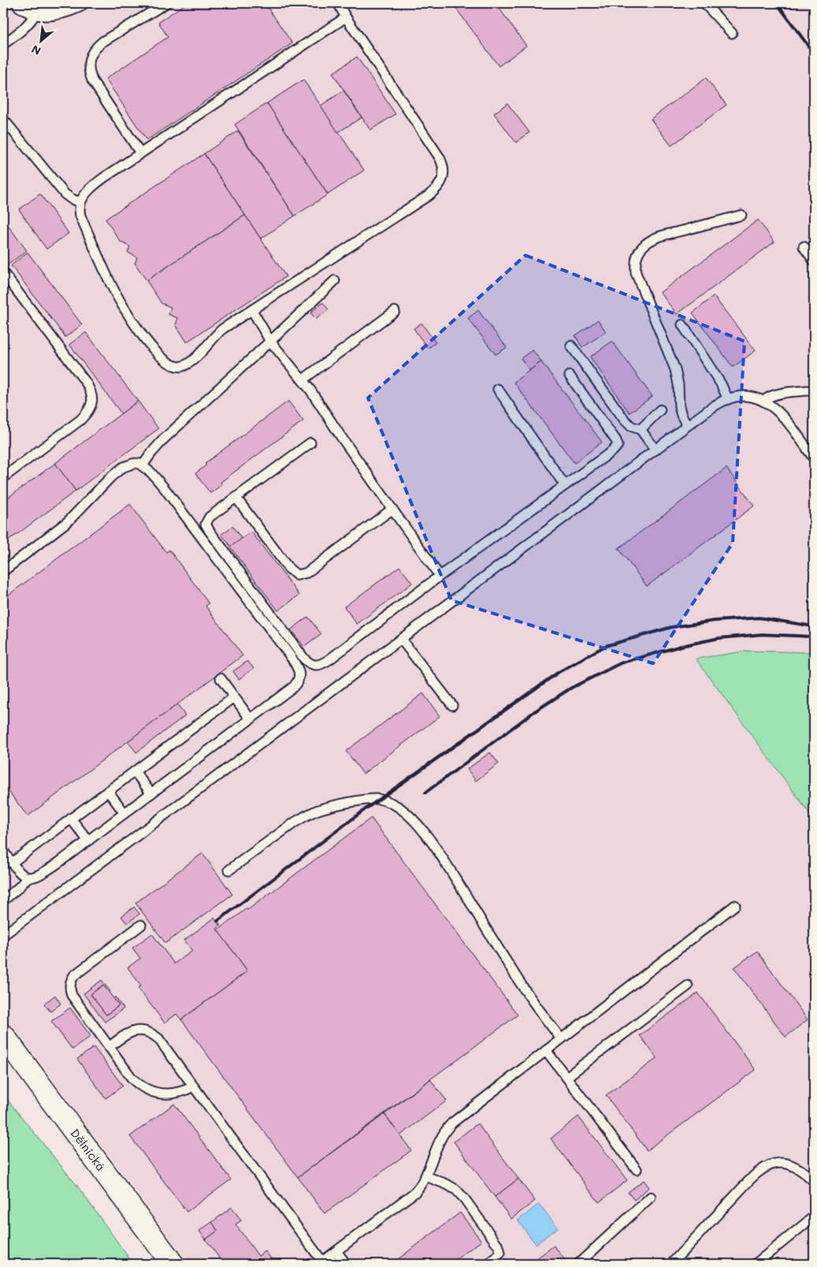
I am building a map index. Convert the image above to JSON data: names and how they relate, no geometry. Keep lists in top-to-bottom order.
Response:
{
  "streets": {
    "street": ["Dělnická"]
  },
  "north": "bottom left"
}
